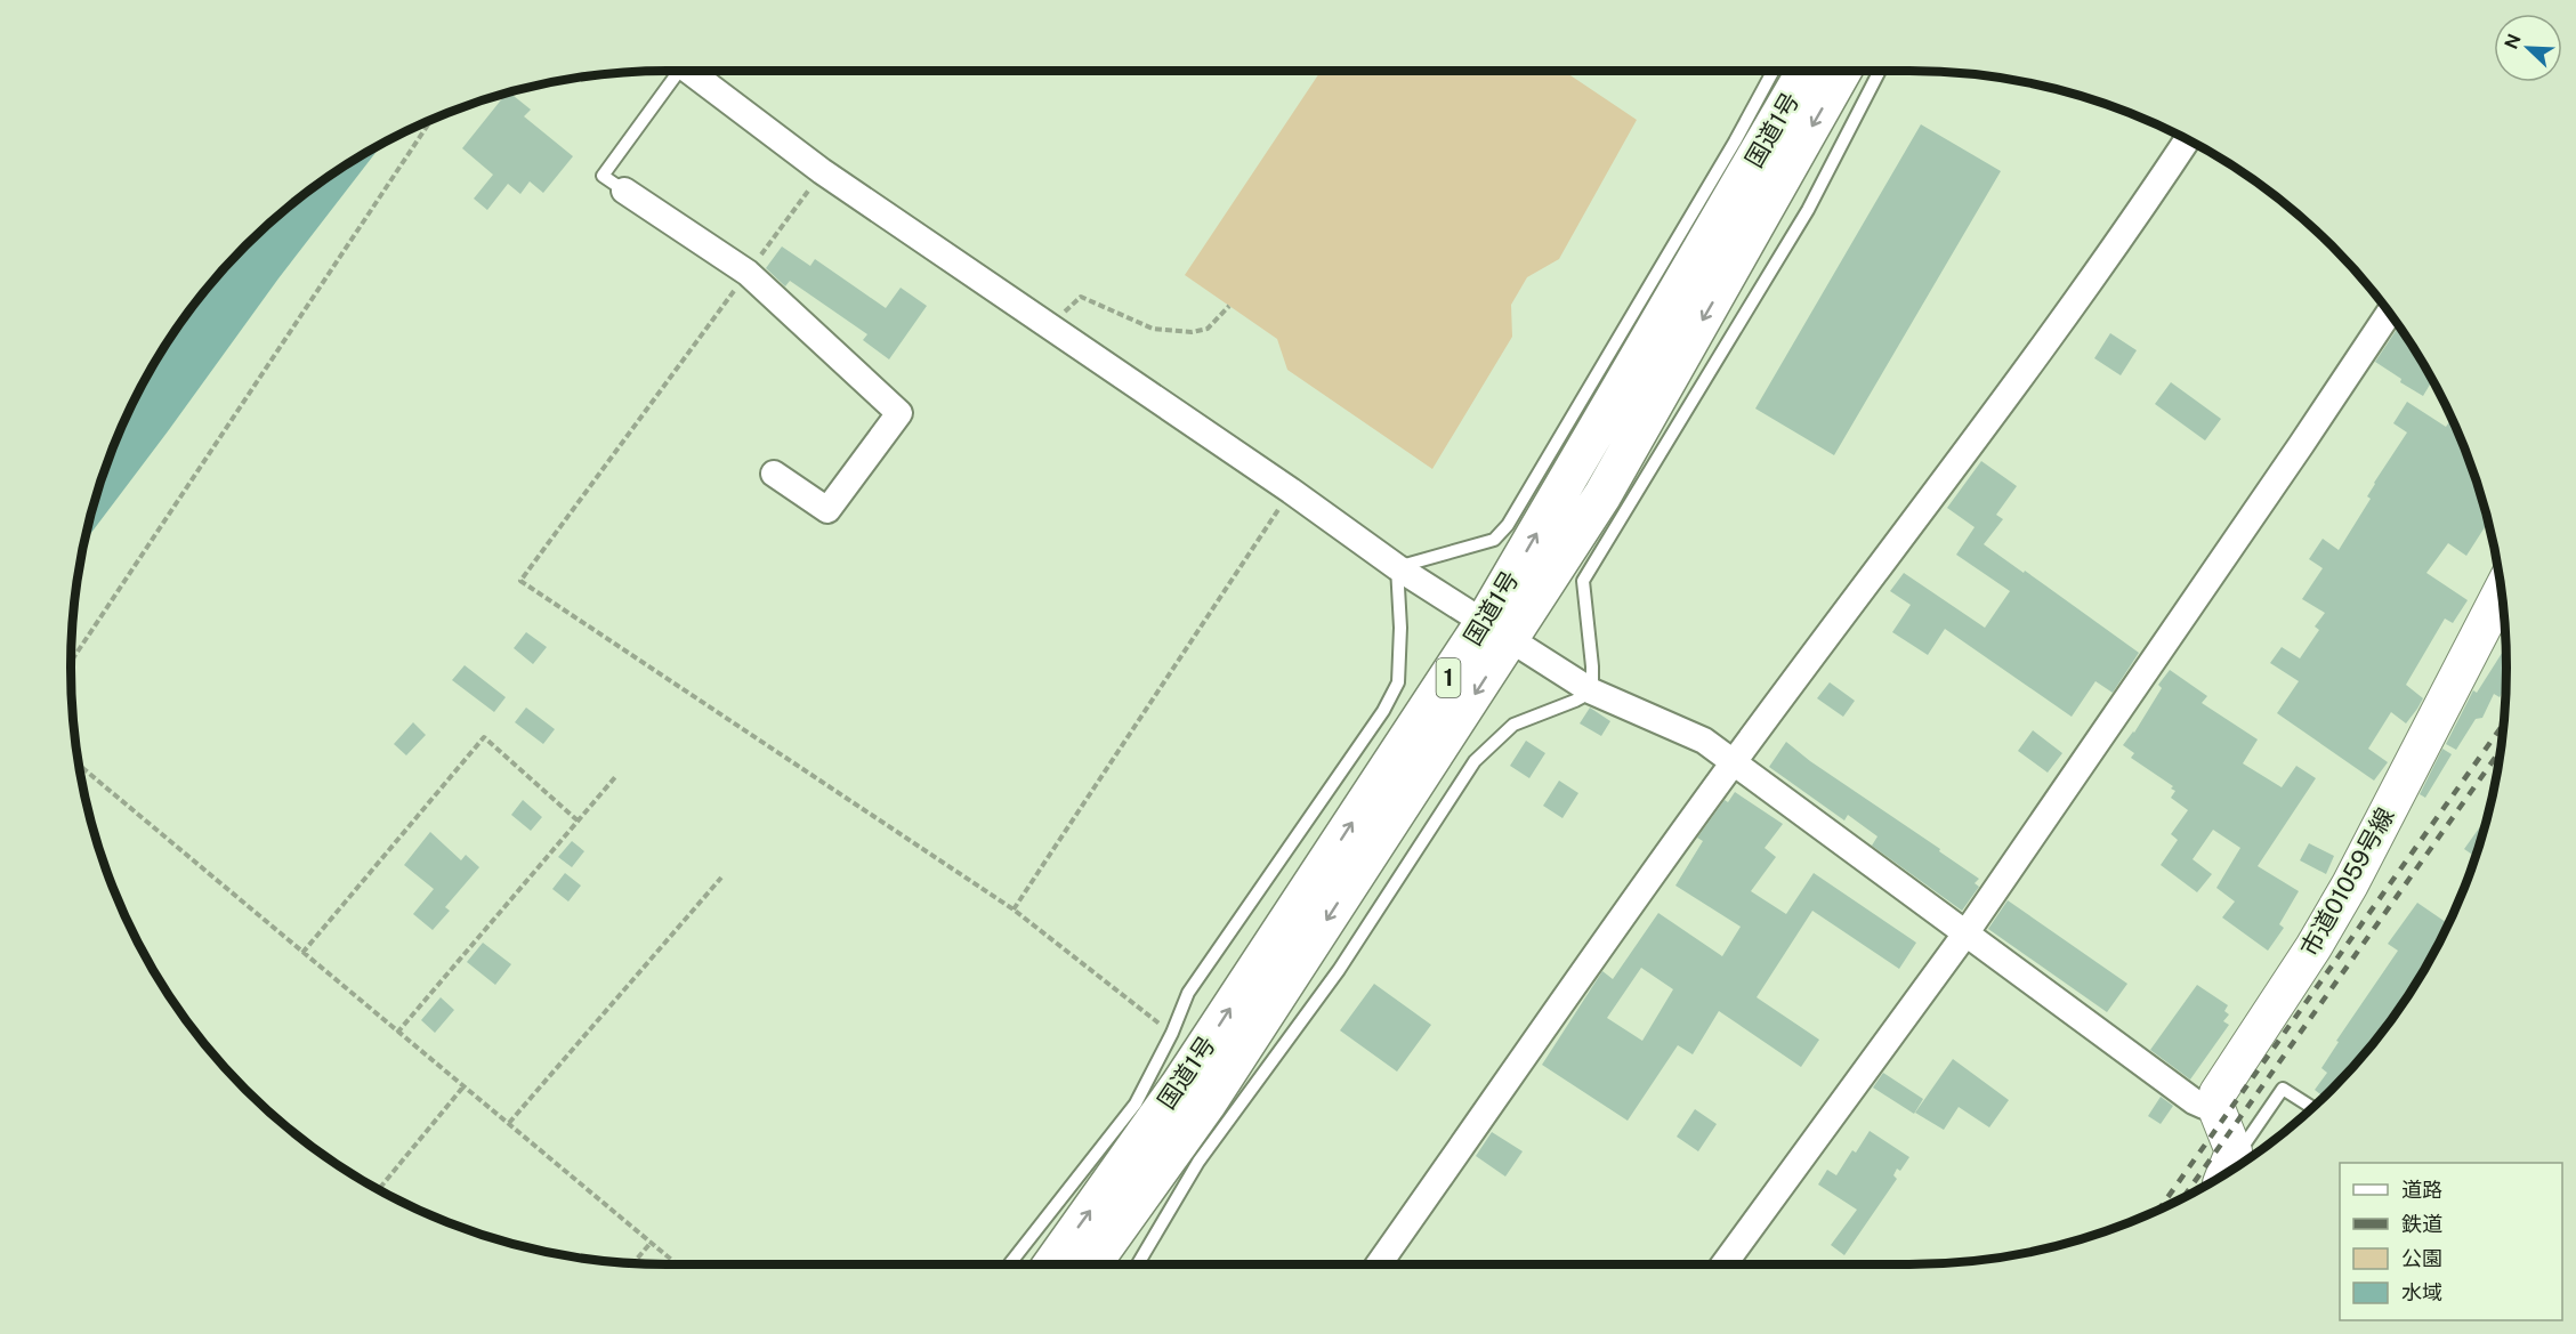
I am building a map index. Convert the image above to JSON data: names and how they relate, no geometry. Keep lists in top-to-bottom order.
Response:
{
  "streets": {
    "highway": ["国道1号", "1"],
    "street": ["市道01059号線"]
  },
  "legend": [
    "道路",
    "鉄道",
    "公園",
    "水域"
  ],
  "north": "top left"
}
